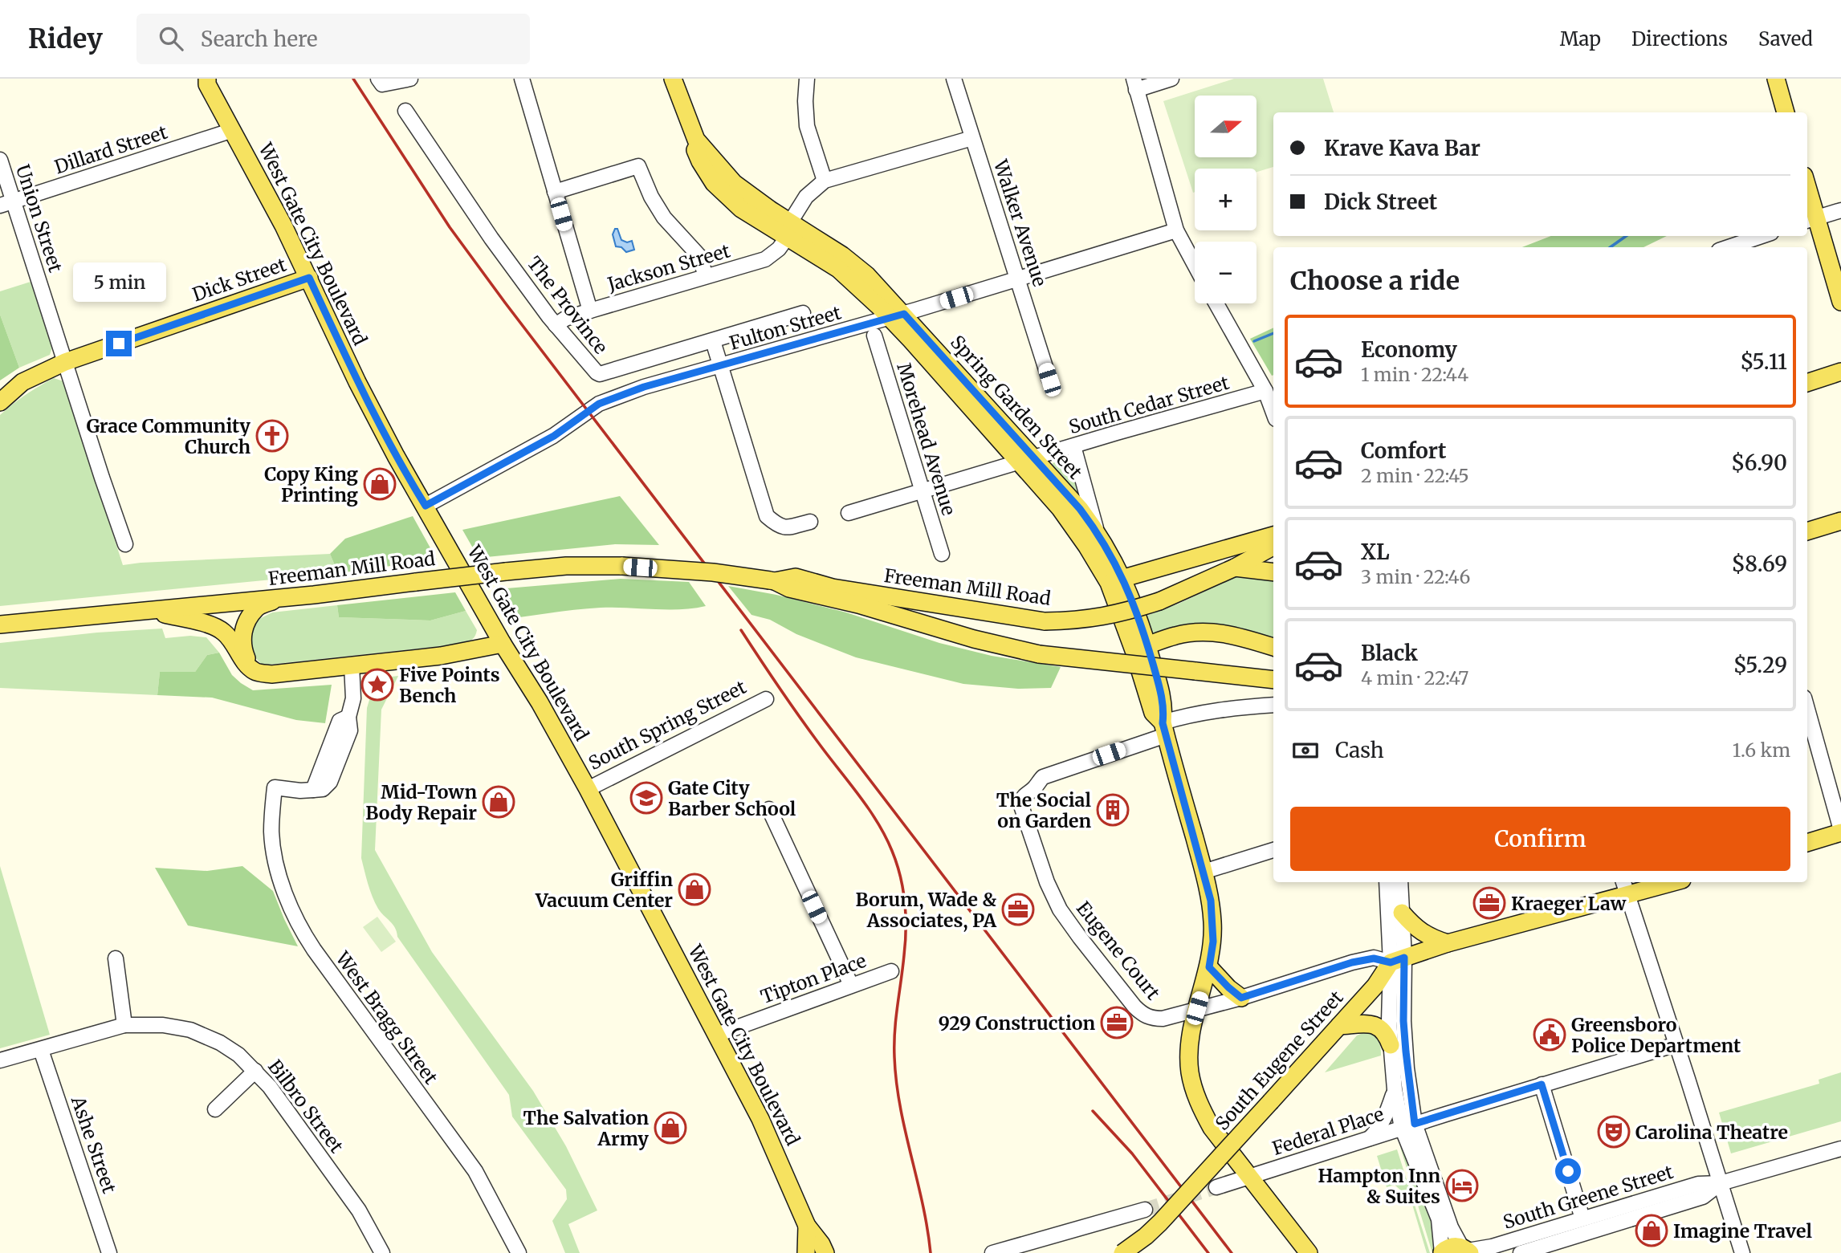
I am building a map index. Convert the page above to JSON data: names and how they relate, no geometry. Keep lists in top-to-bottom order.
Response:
{
  "streets": {
    "main road": [
      "West Gate City Boulevard",
      "Dick Street",
      "Spring Garden Street",
      "Freeman Mill Road",
      "South Eugene Street"
    ],
    "street": [
      "Dillard Street",
      "Union Street",
      "Walker Avenue",
      "Jackson Street",
      "The Province",
      "Fulton Street",
      "South Cedar Street",
      "Morehead Avenue",
      "South Spring Street",
      "Eugene Court",
      "Tipton Place",
      "West Bragg Street",
      "Bilbro Street",
      "Federal Place",
      "Ashe Street",
      "South Greene Street"
    ]
  },
  "crossings": [
    ["Dillard Street", "Union Street"],
    ["Dillard Street", "West Gate City Boulevard"],
    ["Union Street", "Dick Street"],
    ["Walker Avenue", "Fulton Street"],
    ["West Gate City Boulevard", "Dick Street"],
    ["West Gate City Boulevard", "Fulton Street"],
    ["West Gate City Boulevard", "South Spring Street"],
    ["West Gate City Boulevard", "Tipton Place"],
    ["Jackson Street", "The Province"],
    ["Jackson Street", "Spring Garden Street"],
    ["Fulton Street", "Spring Garden Street"],
    ["South Cedar Street", "Spring Garden Street"],
    ["South Cedar Street", "Morehead Avenue"],
    ["Spring Garden Street", "Eugene Court"],
    ["Spring Garden Street", "Federal Place"],
    ["Eugene Court", "South Eugene Street"],
    ["Bilbro Street", "Ashe Street"]
  ],
  "places": {
    "church": ["Grace Community Church"],
    "shop": [
      "Copy King Printing",
      "Mid-Town Body Repair",
      "Griffin Vacuum Center",
      "The Salvation Army",
      "Imagine Travel"
    ],
    "place": ["Five Points Bench"],
    "school or university": ["Gate City Barber School"],
    "building": ["The Social on Garden"],
    "office": ["Kraeger Law", "Borum, Wade & Associates, PA", "929 Construction"],
    "public building": ["Greensboro Police Department"],
    "theatre": ["Carolina Theatre"],
    "hotel": ["Hampton Inn & Suites"]
  },
  "north": "right",
  "page": {
    "header": "Ridey",
    "search": "Search here",
    "nav": ["Map", "Directions", "Saved"],
    "map_buttons": ["+", "−"],
    "banner": ["Krave Kava Bar", "Dick Street"],
    "heading": "Choose a ride",
    "bubble": "5 min",
    "list": [
      {
        "name": "Economy",
        "note": "1 min · 22:44",
        "value": "$5.11"
      },
      {
        "name": "Comfort",
        "note": "2 min · 22:45",
        "value": "$6.90"
      },
      {
        "name": "XL",
        "note": "3 min · 22:46",
        "value": "$8.69"
      },
      {
        "name": "Black",
        "note": "4 min · 22:47",
        "value": "$5.29"
      }
    ],
    "pay": ["Cash", "1.6 km"],
    "buttons": "Confirm"
  }
}
